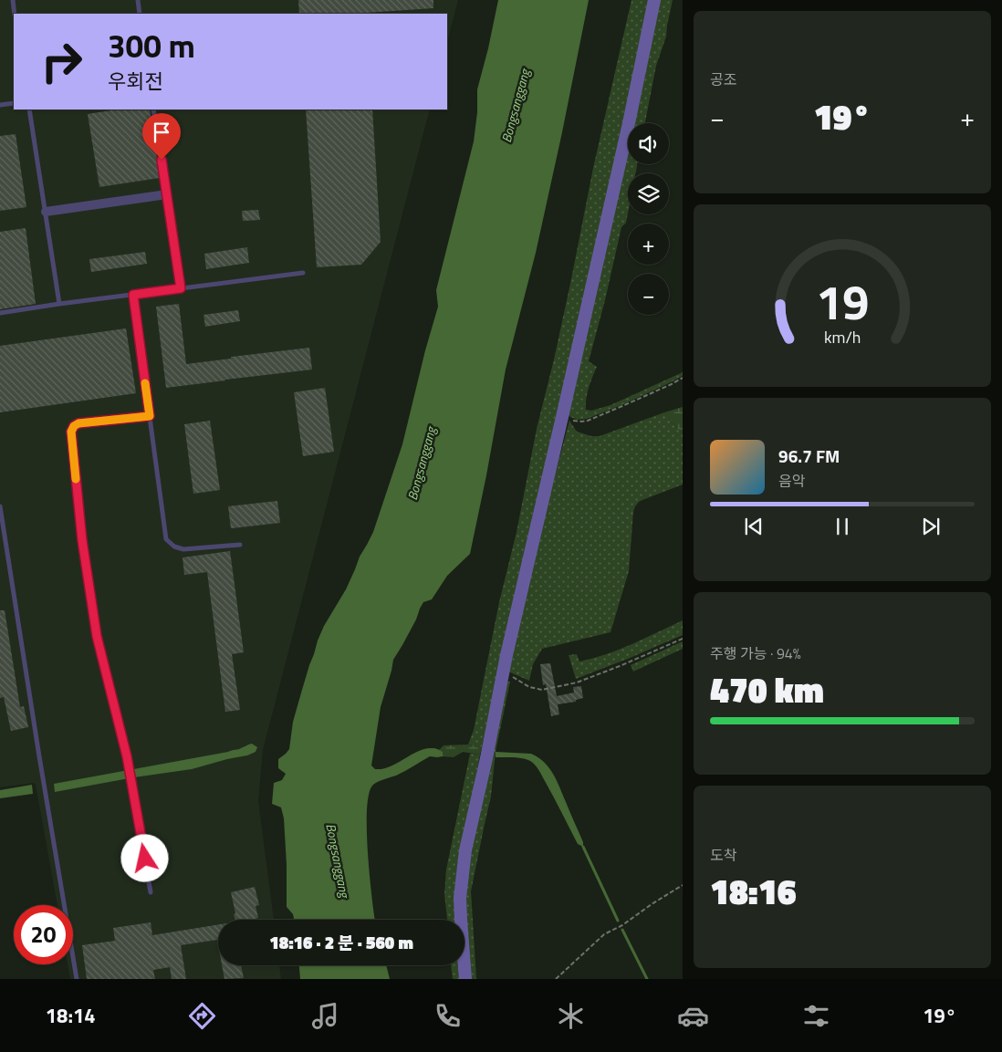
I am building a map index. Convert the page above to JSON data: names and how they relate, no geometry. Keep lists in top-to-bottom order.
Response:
{
  "water": ["Bongsanggang"],
  "page": {
    "tile": [
      "공조",
      ["주행 가능 · 94%", "470 km"],
      ["도착", "18:16"]
    ],
    "turn": ["300 m", "우회전"],
    "heat": ["−", "19°", "+"],
    "map_buttons": ["+", "−"],
    "song": ["96.7 FM", "음악"],
    "limit": "20",
    "trip": "18:16 · 2 분 · 560 m",
    "tabs": ["18:14", "19°"],
    "gauge": ["19", "km/h"]
  }
}
